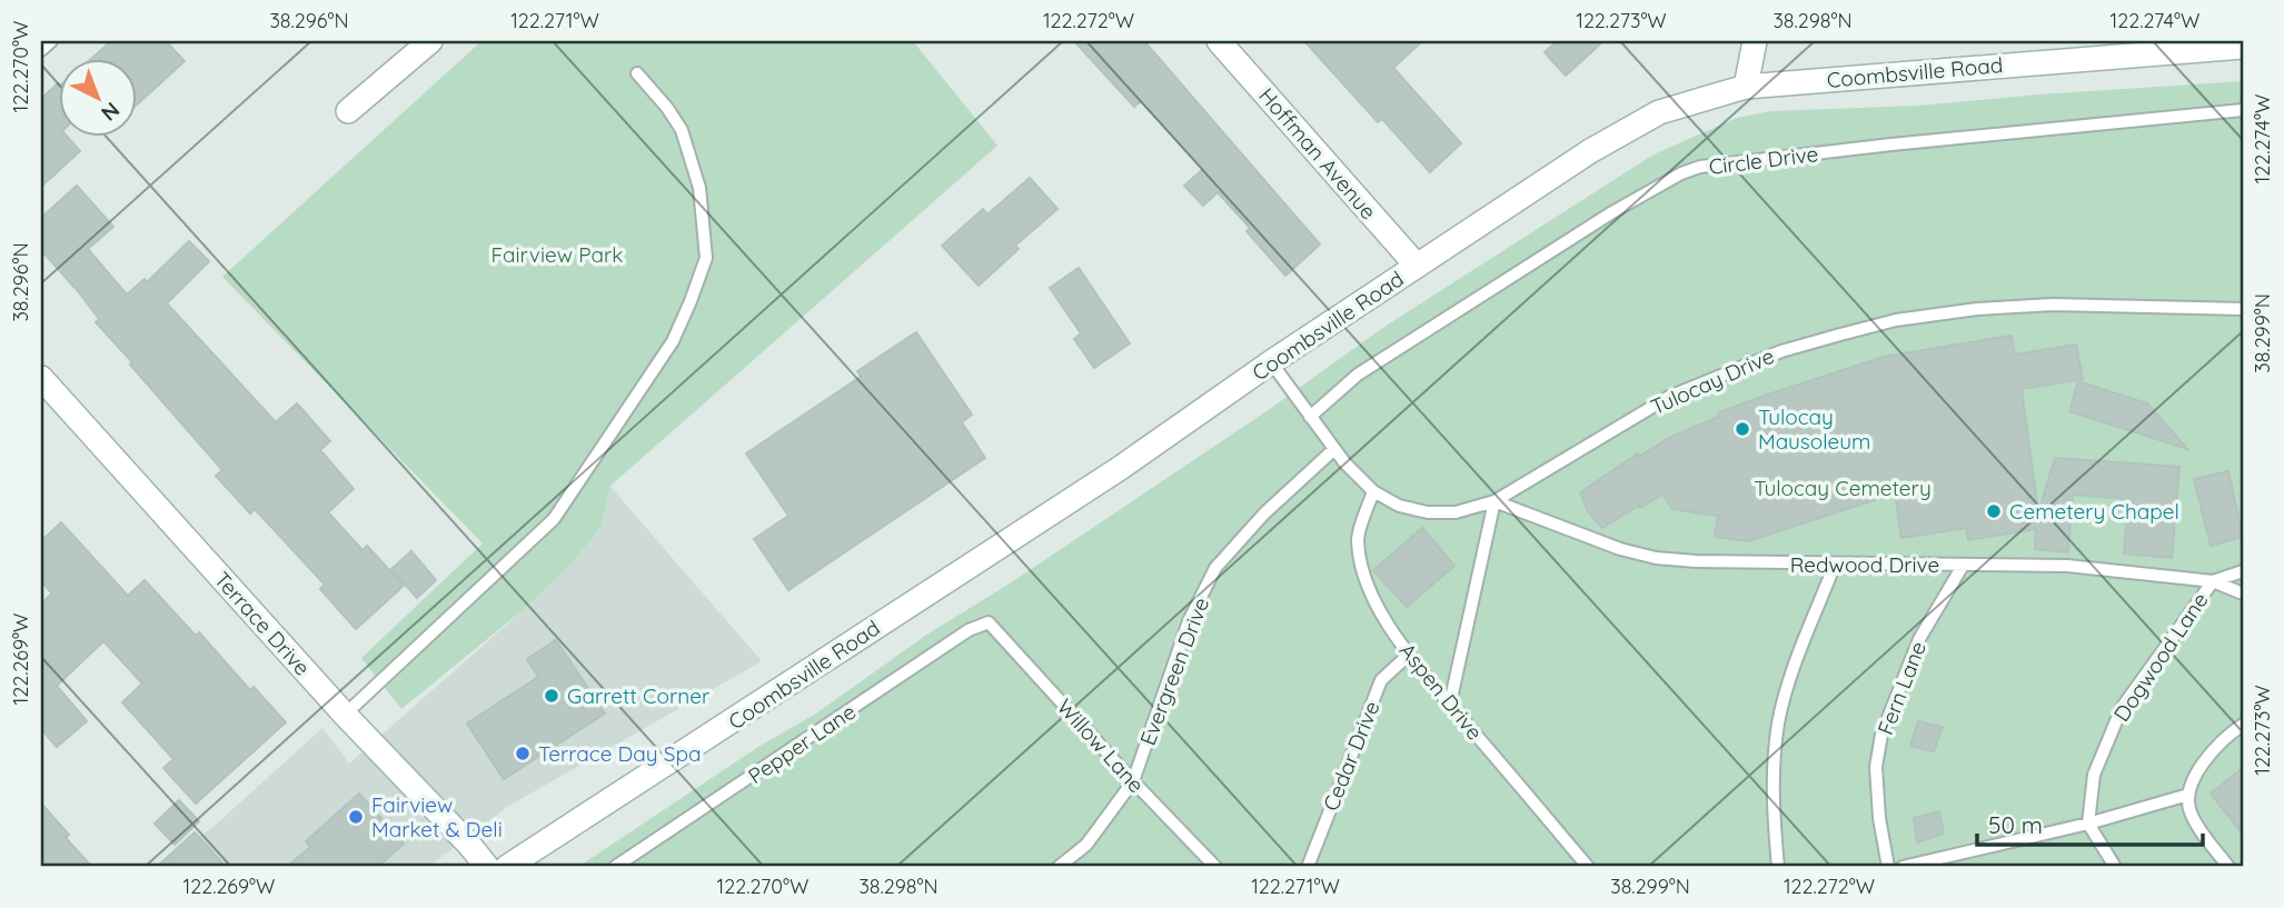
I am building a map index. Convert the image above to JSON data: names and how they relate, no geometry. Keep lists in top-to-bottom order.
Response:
{
  "streets": {
    "street": ["Coombsville Road", "Hoffman Avenue", "Terrace Drive"],
    "lane": [
      "Circle Drive",
      "Tulocay Drive",
      "Redwood Drive",
      "Dogwood Lane",
      "Evergreen Drive",
      "Fern Lane",
      "Aspen Drive",
      "Pepper Lane",
      "Willow Lane",
      "Cedar Drive"
    ]
  },
  "crossings": [
    ["Coombsville Road", "Hoffman Avenue"],
    ["Coombsville Road", "Tulocay Drive"],
    ["Circle Drive", "Tulocay Drive"],
    ["Tulocay Drive", "Redwood Drive"],
    ["Tulocay Drive", "Evergreen Drive"],
    ["Tulocay Drive", "Aspen Drive"],
    ["Redwood Drive", "Dogwood Lane"],
    ["Redwood Drive", "Fern Lane"],
    ["Evergreen Drive", "Willow Lane"],
    ["Aspen Drive", "Cedar Drive"],
    ["Pepper Lane", "Willow Lane"]
  ],
  "parks": ["Fairview Park", "Tulocay Cemetery"],
  "places": [
    "Tulocay Mausoleum",
    "Cemetery Chapel",
    "Garrett Corner",
    "Terrace Day Spa",
    "Fairview Market & Deli"
  ],
  "scale_bar": "50 m",
  "north": "bottom right",
  "coordinates": [
    "38.296°N",
    "122.271°W",
    "122.272°W",
    "122.273°W",
    "38.298°N",
    "122.274°W",
    "122.270°W",
    "38.299°N",
    "122.269°W"
  ]
}
